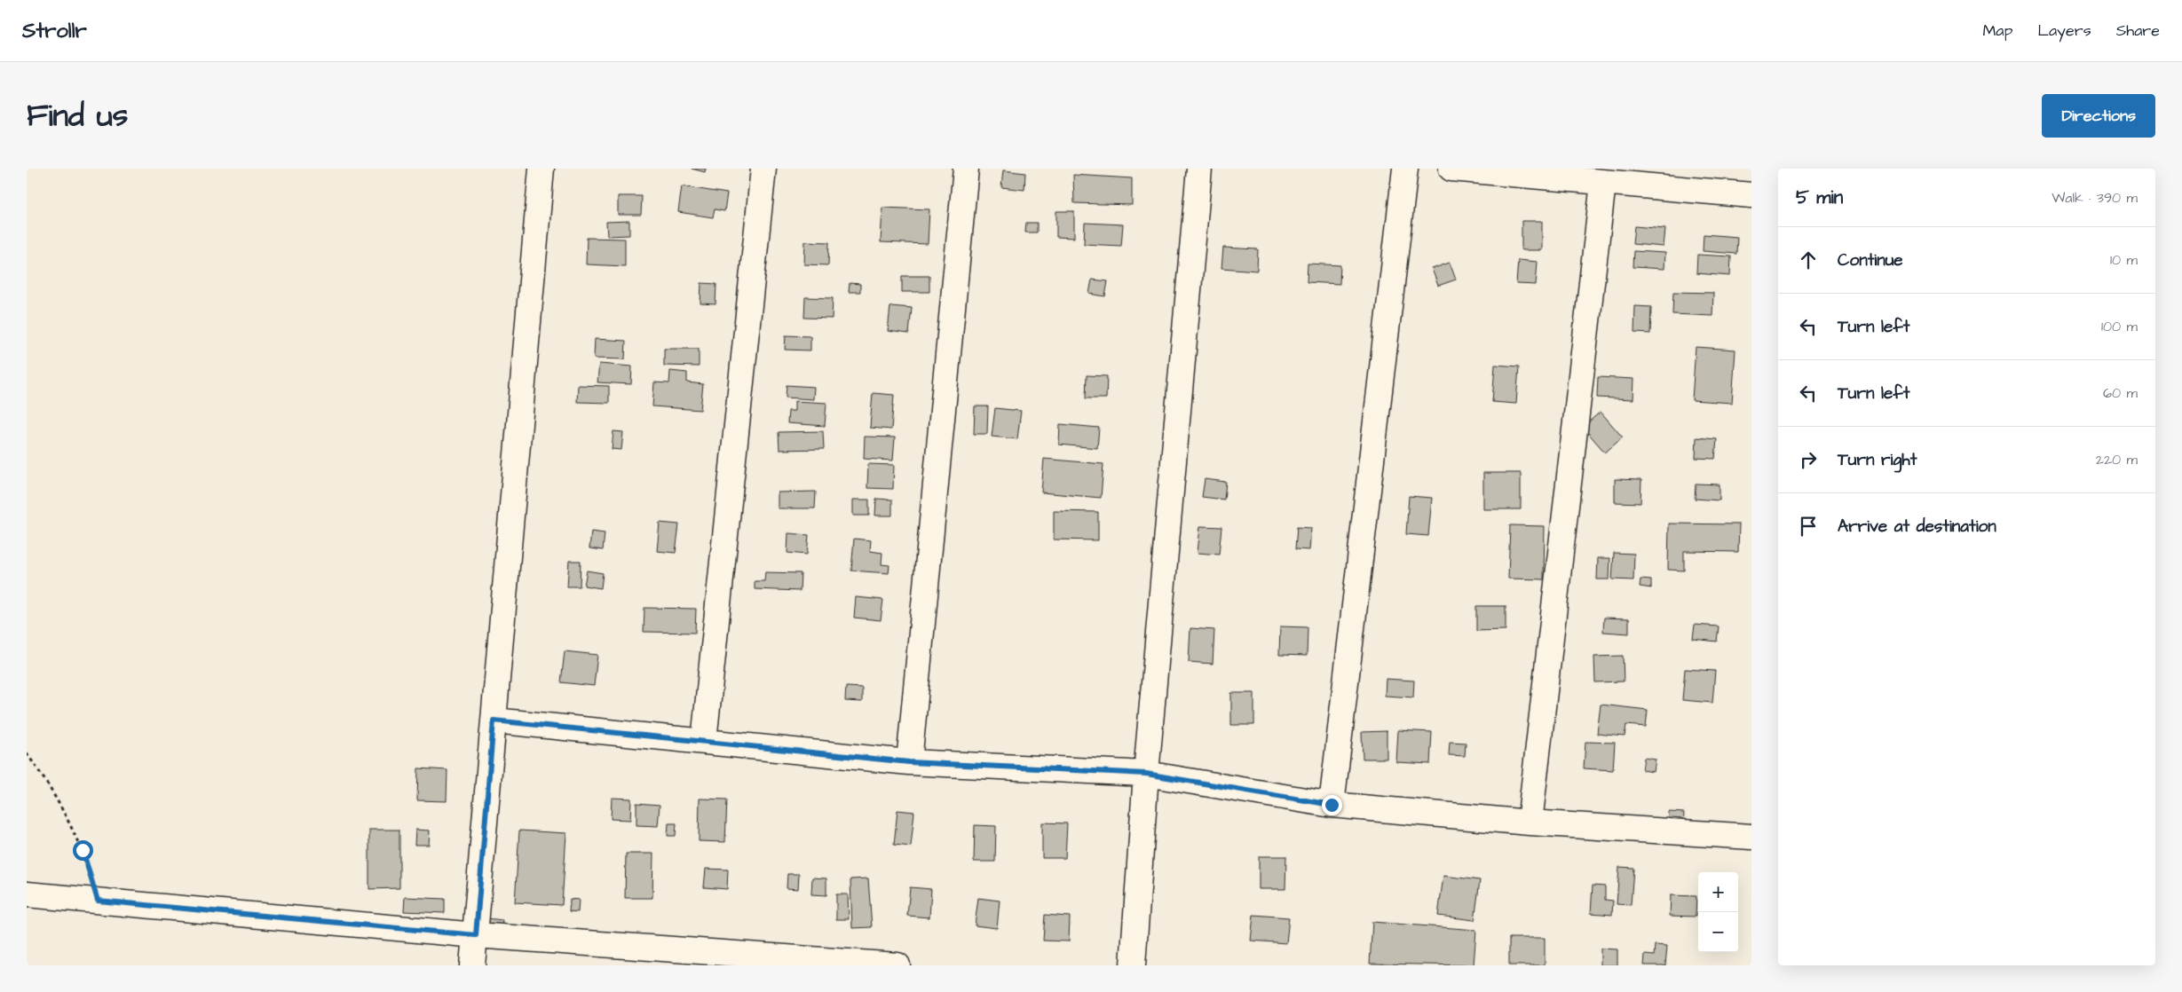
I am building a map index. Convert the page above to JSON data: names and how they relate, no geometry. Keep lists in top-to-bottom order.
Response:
{
  "page": {
    "header": "Strollr",
    "nav": ["Map", "Layers", "Share"],
    "title": "Find us",
    "buttons": "Directions",
    "heading": ["5 min", "Walk · 390 m"],
    "list": [
      ["Continue", "10 m"],
      ["Turn left", "100 m"],
      ["Turn left", "60 m"],
      ["Turn right", "220 m"],
      "Arrive at destination"
    ],
    "map_buttons": ["+", "−"]
  }
}
